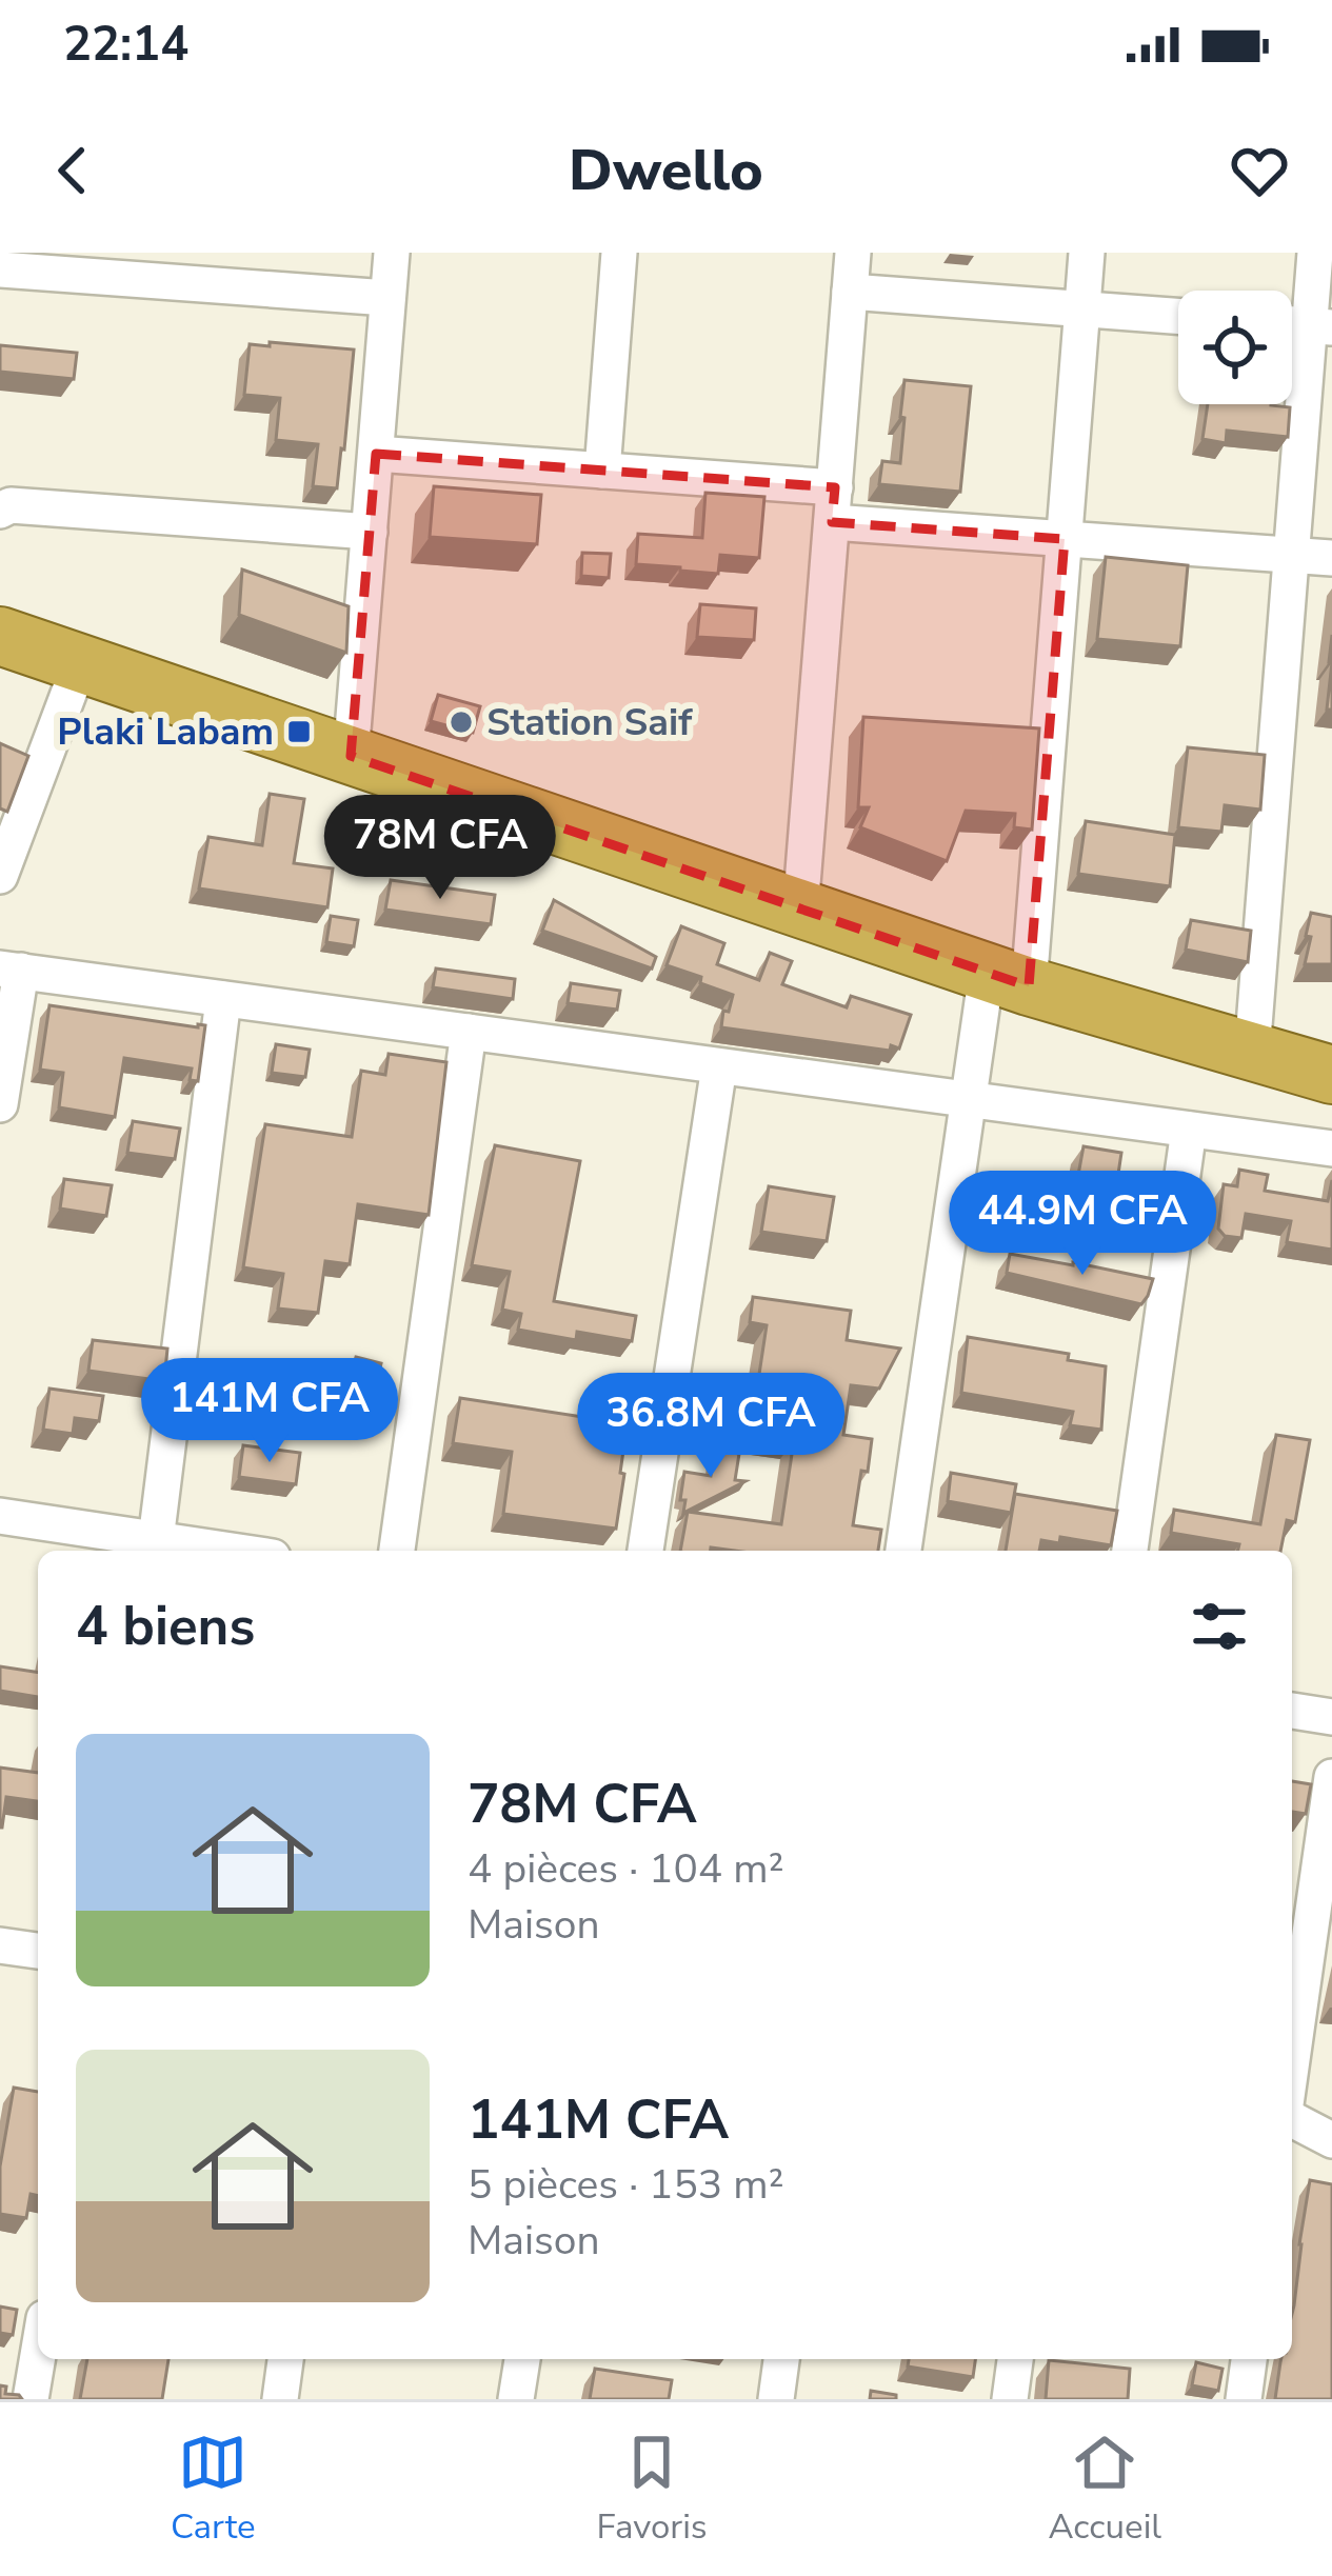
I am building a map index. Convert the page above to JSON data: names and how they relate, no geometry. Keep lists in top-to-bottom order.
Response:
{
  "places": {
    "other": ["Station Saif"],
    "transit": ["Plaki Labam"]
  },
  "page": {
    "status": "22:14",
    "header": "Dwello",
    "price": [
      "78M CFA",
      "44.9M CFA",
      "141M CFA",
      "36.8M CFA"
    ],
    "heading": "4 biens",
    "list": [
      {
        "name": "78M CFA",
        "note": "4 pièces · 104 m² · Maison"
      },
      {
        "name": "141M CFA",
        "note": "5 pièces · 153 m² · Maison"
      }
    ],
    "tabs": ["Carte", "Favoris", "Accueil"]
  }
}
